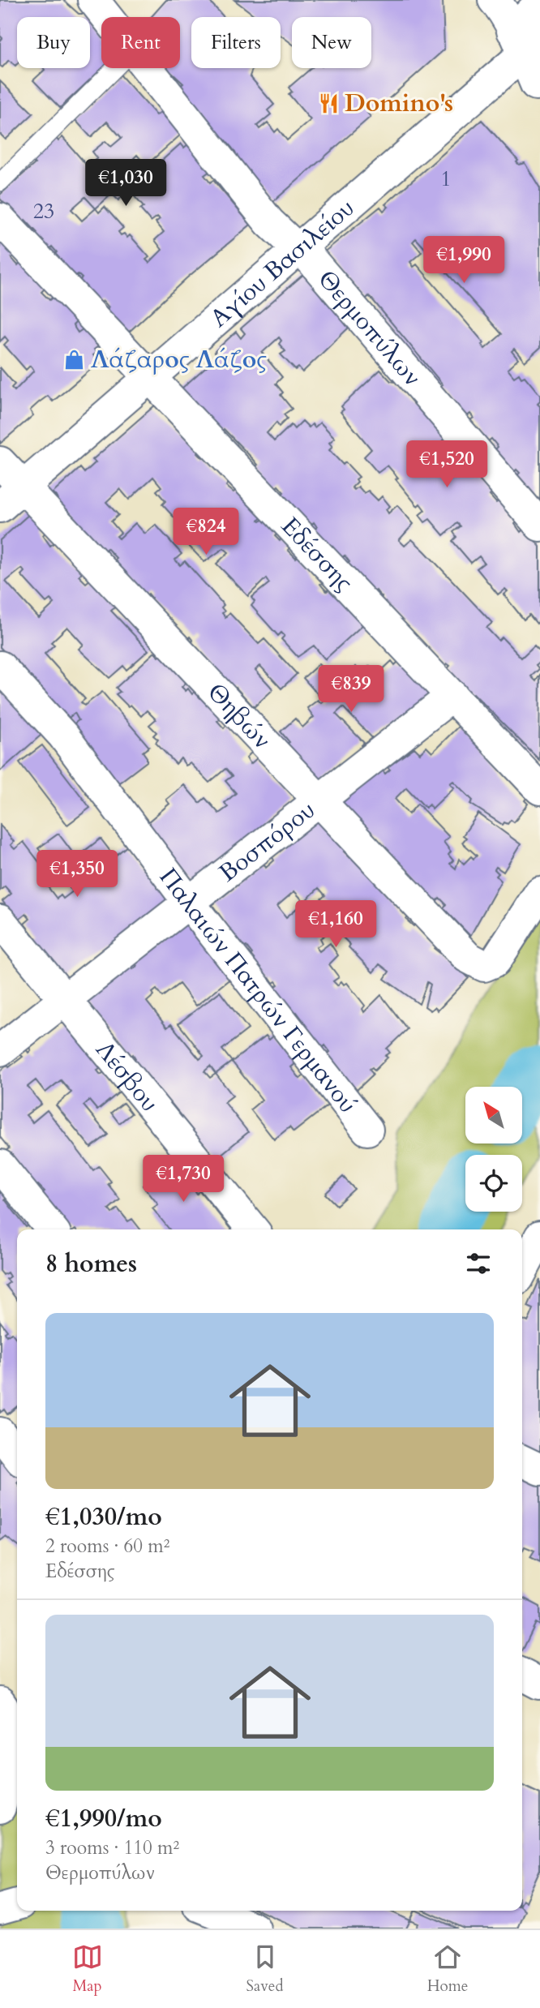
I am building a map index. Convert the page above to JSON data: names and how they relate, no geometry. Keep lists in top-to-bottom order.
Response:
{
  "streets": {
    "street": [
      "Αγίου Βασιλείου",
      "Θερμοπύλων",
      "Εδέσσης",
      "Θηβών",
      "Βοσπόρου",
      "Παλαιών Πατρών Γερμανού",
      "Λέσβου"
    ]
  },
  "crossings": [
    ["Αγίου Βασιλείου", "Θερμοπύλων"],
    ["Αγίου Βασιλείου", "Εδέσσης"],
    ["Αγίου Βασιλείου", "Θηβών"],
    ["Εδέσσης", "Βοσπόρου"],
    ["Θηβών", "Βοσπόρου"],
    ["Βοσπόρου", "Παλαιών Πατρών Γερμανού"],
    ["Βοσπόρου", "Λέσβου"]
  ],
  "places": {
    "restaurant": ["Domino's"],
    "shop": ["Λάζαρος Λάζος"]
  },
  "house_numbers": ["1", "23"],
  "north": "top left",
  "page": {
    "chip": [
      "Buy",
      "Rent",
      "Filters",
      "New"
    ],
    "price": [
      "€1,030",
      "€1,990",
      "€1,520",
      "€824",
      "€839",
      "€1,350",
      "€1,160",
      "€1,730"
    ],
    "heading": "8 homes",
    "list": [
      {
        "name": "€1,030/mo",
        "note": "2 rooms · 60 m² · Εδέσσης"
      },
      {
        "name": "€1,990/mo",
        "note": "3 rooms · 110 m² · Θερμοπύλων"
      }
    ],
    "tabs": ["Map", "Saved", "Home"]
  }
}
